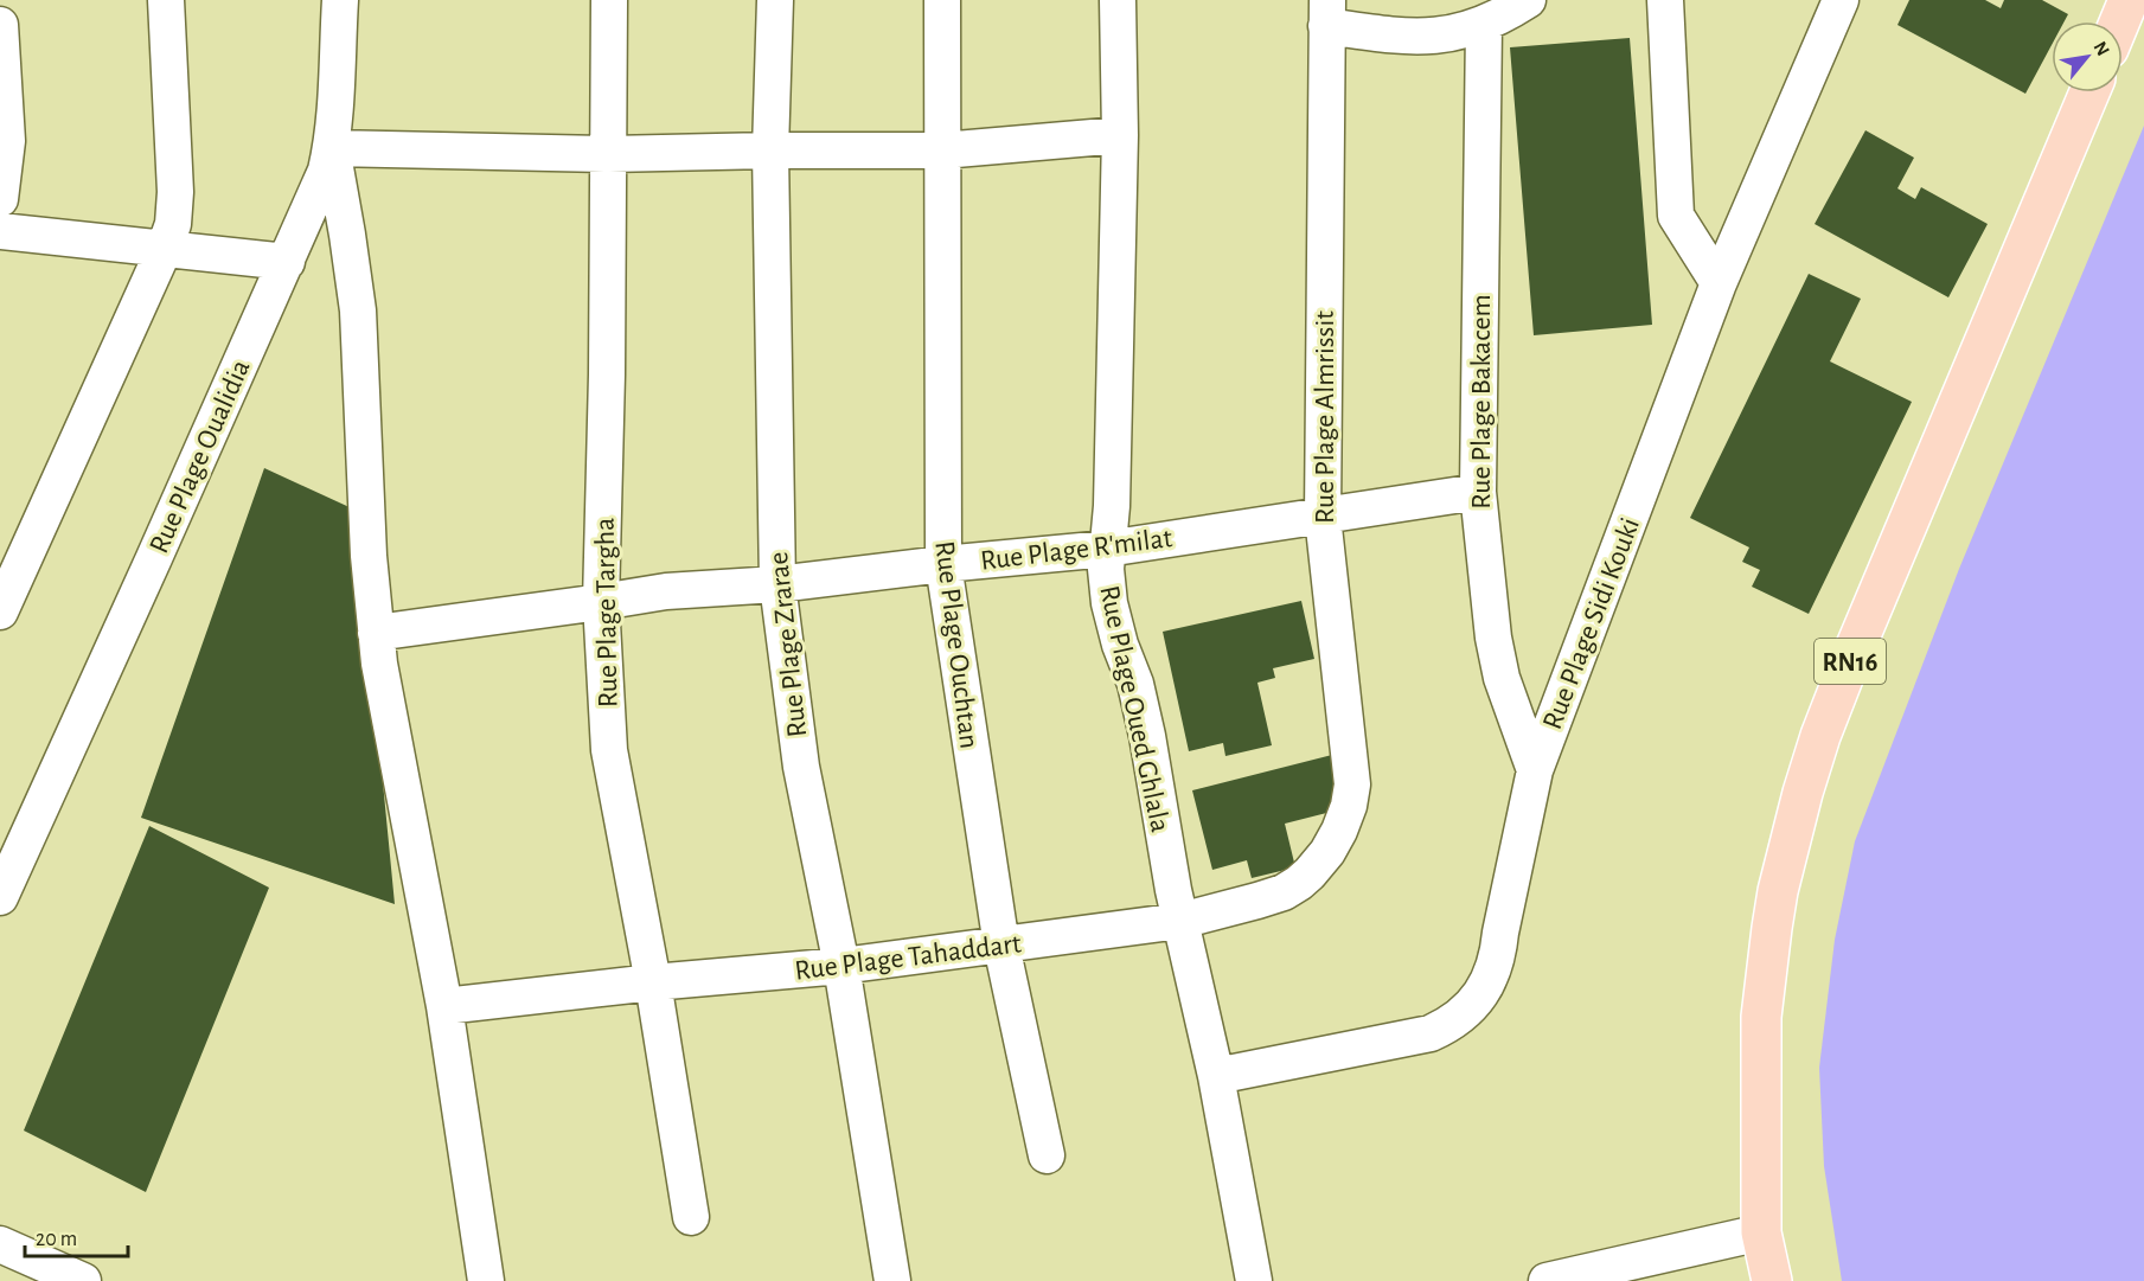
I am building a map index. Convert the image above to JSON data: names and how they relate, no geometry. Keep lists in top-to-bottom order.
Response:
{
  "streets": {
    "main road": ["RN16"],
    "street": [
      "Rue Plage Bakacem",
      "Rue Plage Almrissit",
      "Rue Plage Oualidia",
      "Rue Plage R'milat",
      "Rue Plage Targha",
      "Rue Plage Sidi Kouki",
      "Rue Plage Zrarae",
      "Rue Plage Ouchtan",
      "Rue Plage Oued Ghlala",
      "Rue Plage Tahaddart"
    ]
  },
  "crossings": [
    ["Rue Plage Bakacem", "Rue Plage R'milat"],
    ["Rue Plage Bakacem", "Rue Plage Sidi Kouki"],
    ["Rue Plage Almrissit", "Rue Plage R'milat"],
    ["Rue Plage Almrissit", "Rue Plage Tahaddart"],
    ["Rue Plage R'milat", "Rue Plage Targha"],
    ["Rue Plage R'milat", "Rue Plage Zrarae"],
    ["Rue Plage R'milat", "Rue Plage Ouchtan"],
    ["Rue Plage R'milat", "Rue Plage Oued Ghlala"],
    ["Rue Plage Targha", "Rue Plage Tahaddart"],
    ["Rue Plage Sidi Kouki", "Rue Plage Oued Ghlala"],
    ["Rue Plage Zrarae", "Rue Plage Tahaddart"],
    ["Rue Plage Ouchtan", "Rue Plage Tahaddart"],
    ["Rue Plage Oued Ghlala", "Rue Plage Tahaddart"]
  ],
  "scale_bar": "20 m",
  "north": "top right"
}
